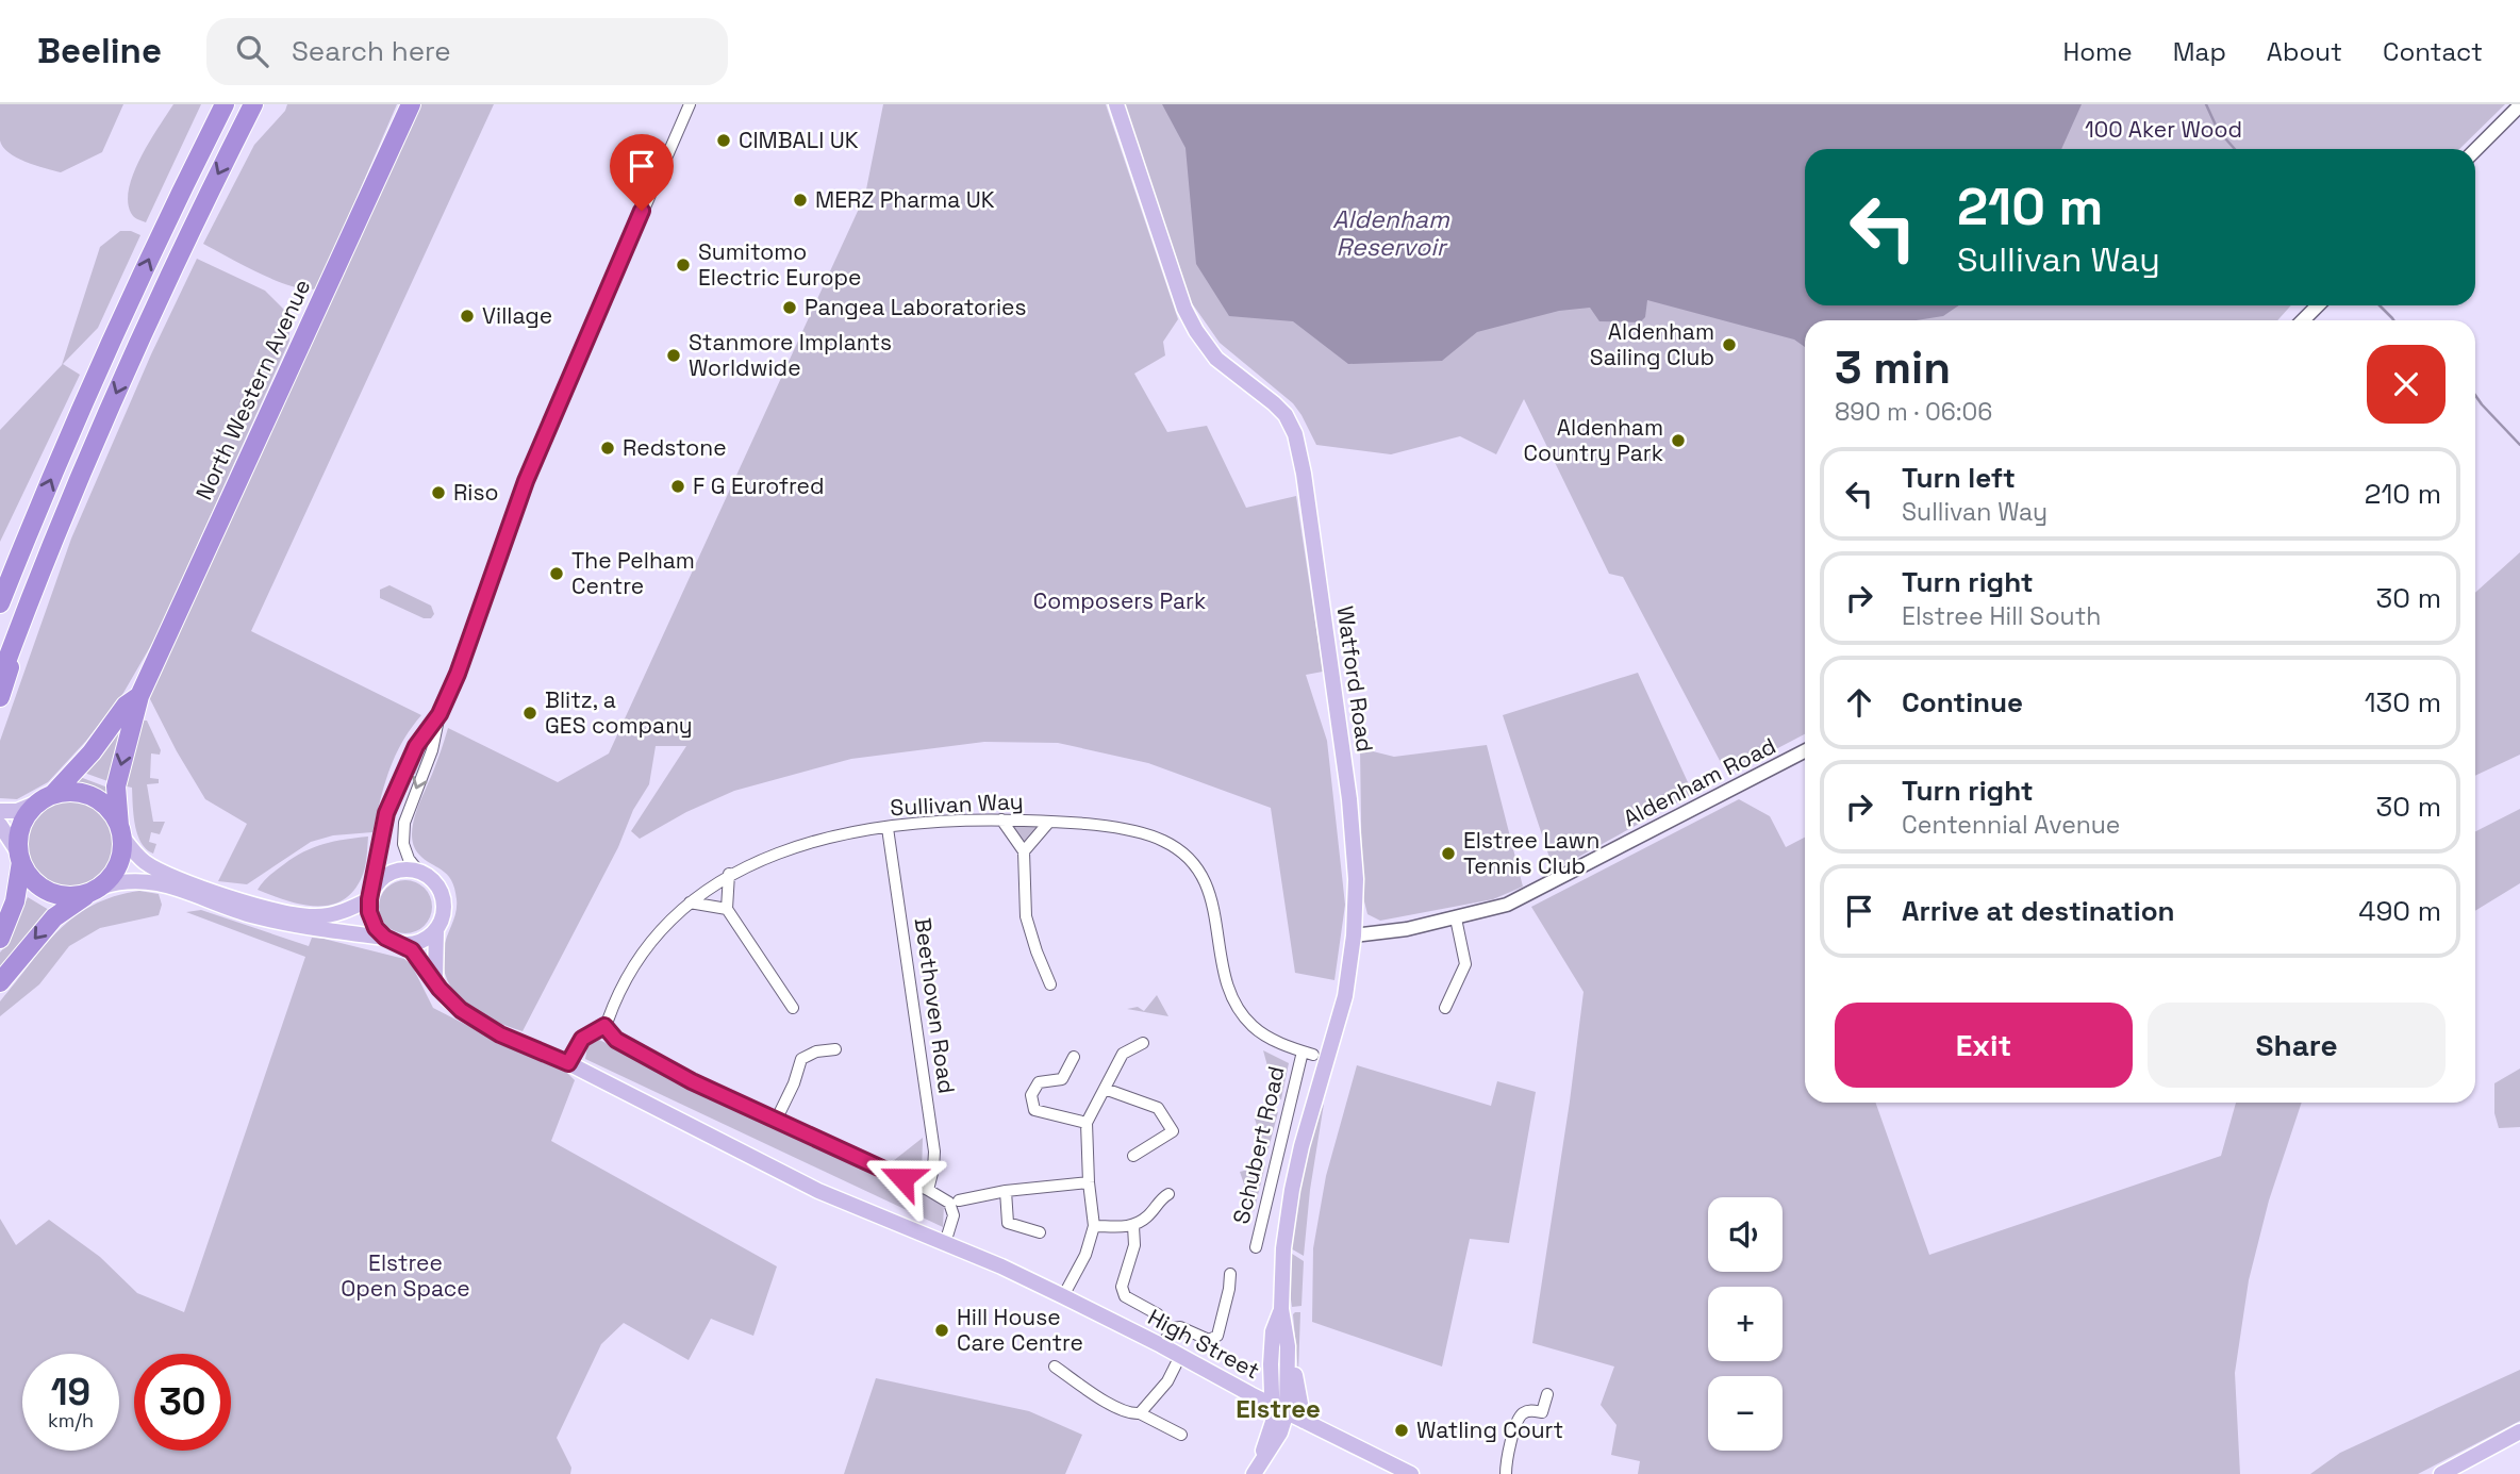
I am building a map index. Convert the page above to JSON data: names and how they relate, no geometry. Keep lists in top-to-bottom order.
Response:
{
  "streets": {
    "highway": ["North Western Avenue"],
    "main road": ["Watford Road", "High Street"],
    "street": [
      "Aldenham Road",
      "Sullivan Way",
      "Beethoven Road",
      "Schubert Road"
    ]
  },
  "crossings": [
    ["Watford Road", "Aldenham Road"],
    ["Watford Road", "High Street"],
    ["Sullivan Way", "Beethoven Road"],
    ["Sullivan Way", "Schubert Road"],
    ["Sullivan Way", "High Street"]
  ],
  "districts": ["Elstree"],
  "water": ["Aldenham Reservoir"],
  "parks": ["100 Aker Wood", "Composers Park", "Elstree Open Space"],
  "places": [
    "CIMBALI UK",
    "MERZ Pharma UK",
    "Sumitomo Electric Europe",
    "Pangea Laboratories",
    "Village",
    "Aldenham Sailing Club",
    "Stanmore Implants Worldwide",
    "Aldenham Country Park",
    "Redstone",
    "F G Eurofred",
    "Riso",
    "The Pelham Centre",
    "Blitz, a GES company",
    "Elstree Lawn Tennis Club",
    "Hill House Care Centre",
    "Watling Court"
  ],
  "page": {
    "header": "Beeline",
    "search": "Search here",
    "nav": [
      "Home",
      "Map",
      "About",
      "Contact"
    ],
    "turn": ["210 m", "Sullivan Way"],
    "heading": ["3 min", "890 m · 06:06"],
    "list": [
      {
        "name": "Turn left",
        "note": "Sullivan Way",
        "value": "210 m"
      },
      {
        "name": "Turn right",
        "note": "Elstree Hill South",
        "value": "30 m"
      },
      {
        "name": "Continue",
        "value": "130 m"
      },
      {
        "name": "Turn right",
        "note": "Centennial Avenue",
        "value": "30 m"
      },
      {
        "name": "Arrive at destination",
        "value": "490 m"
      }
    ],
    "buttons": ["Exit", "Share"],
    "map_buttons": ["+", "−"],
    "speed": "19 km/h",
    "limit": "30"
  }
}
